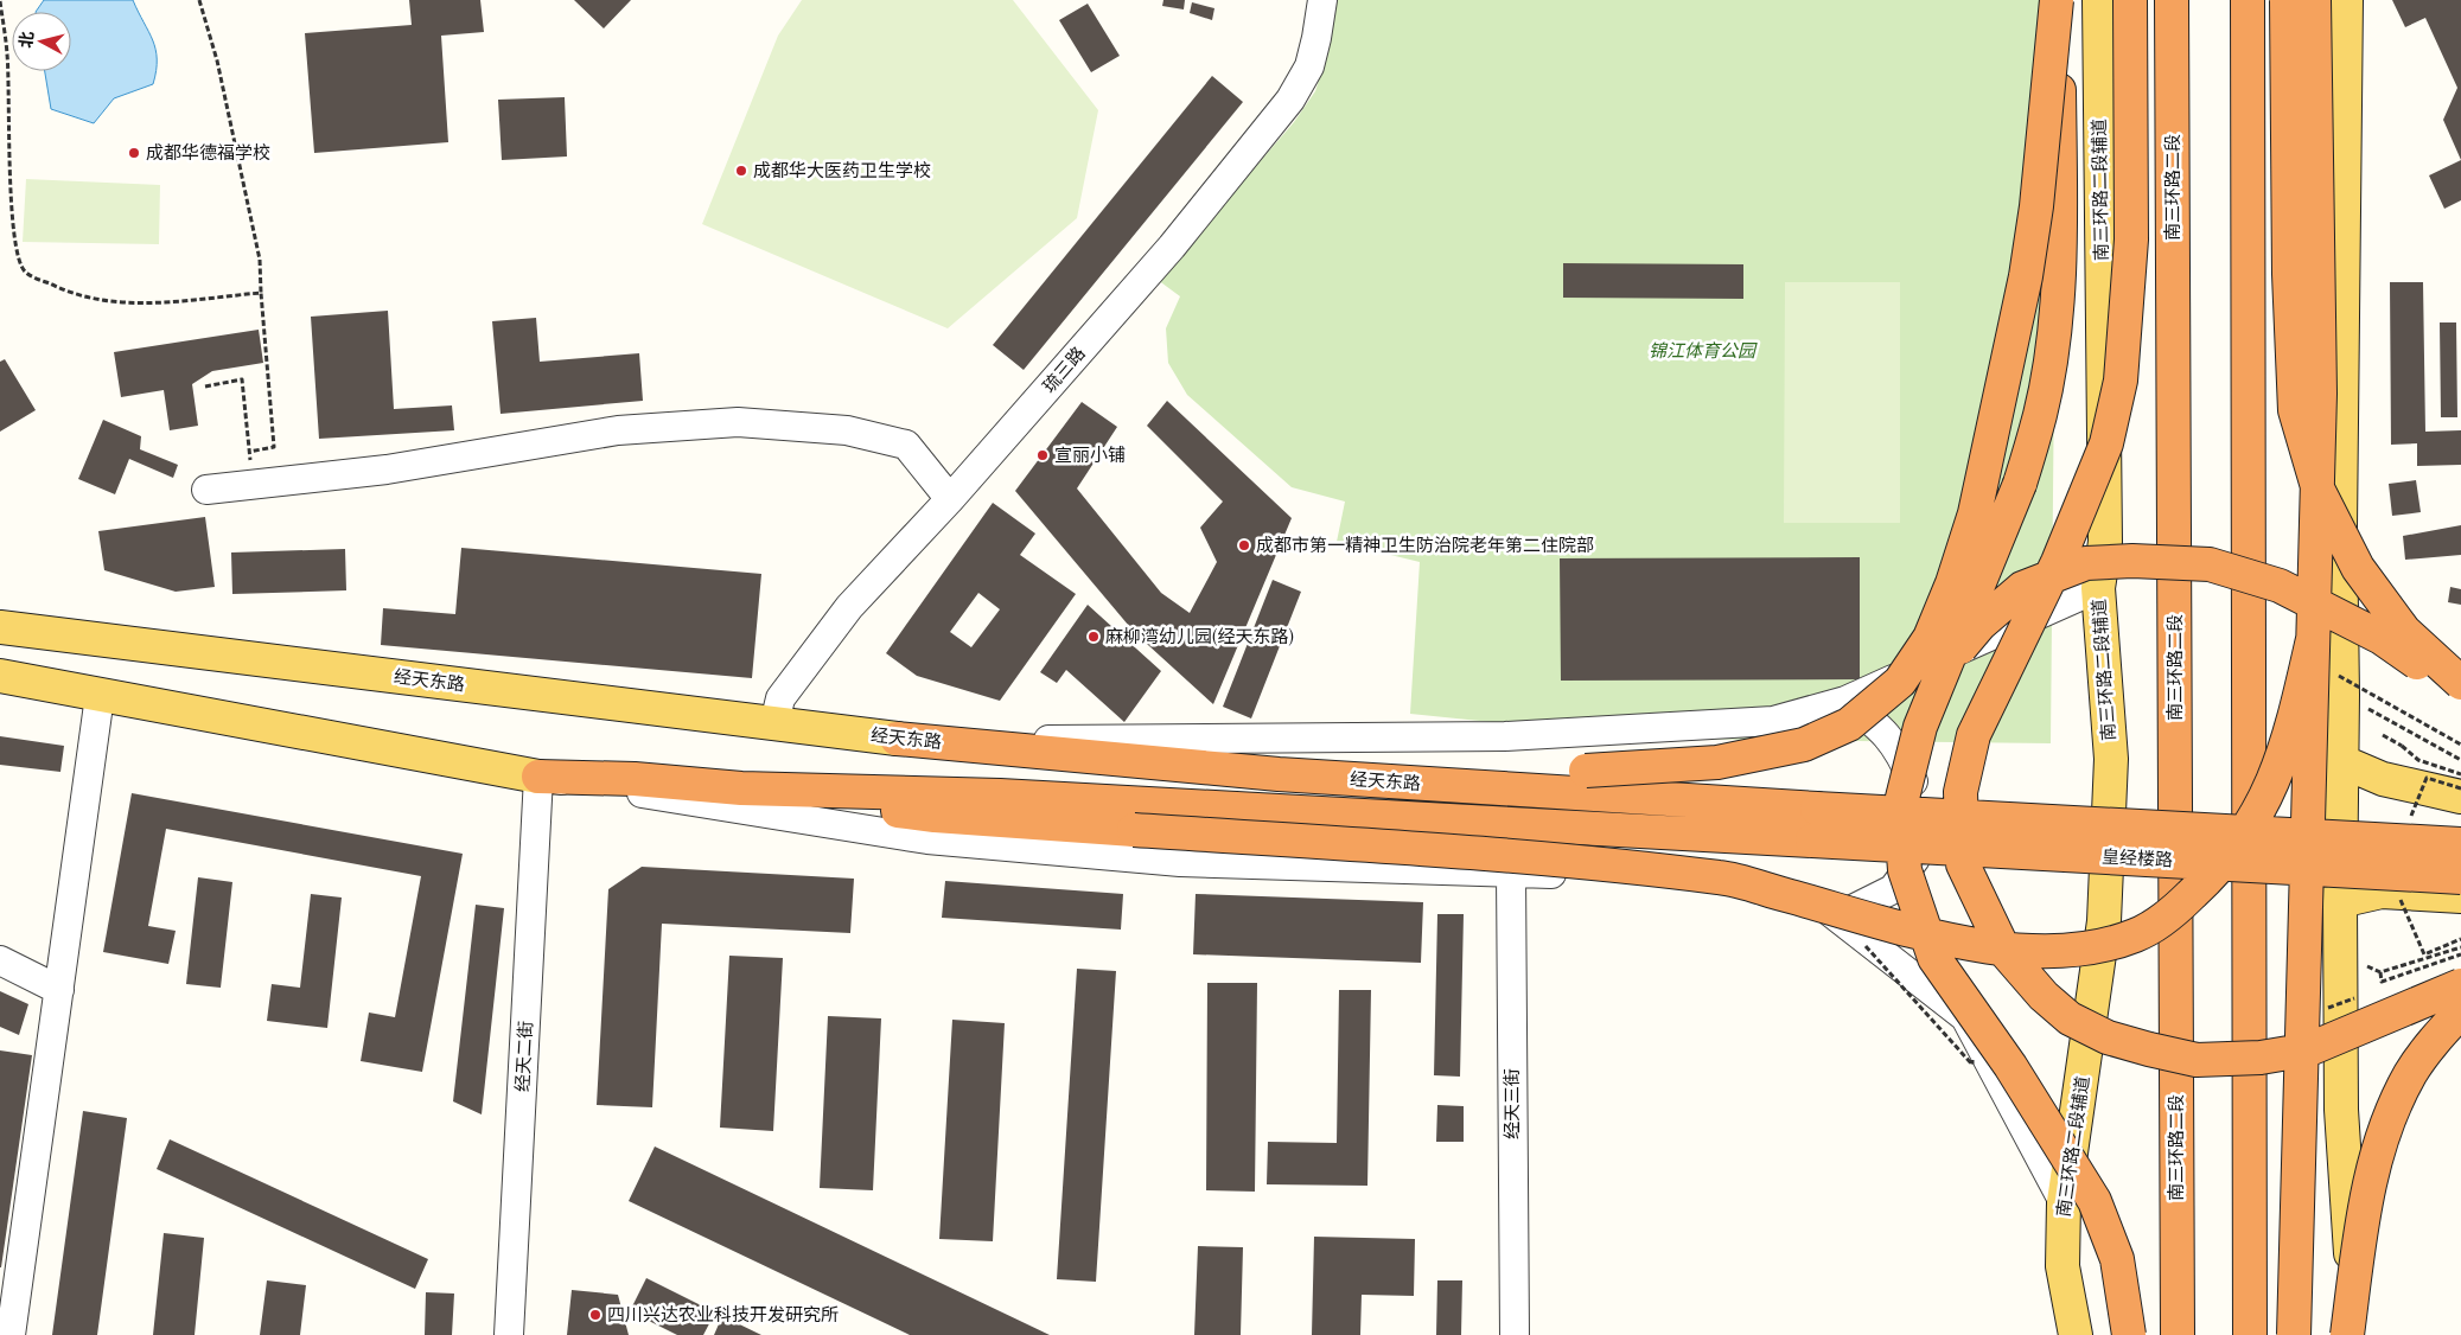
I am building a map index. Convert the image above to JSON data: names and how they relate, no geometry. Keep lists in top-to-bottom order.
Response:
{
  "streets": {
    "highway": ["南三环路二段", "经天东路", "皇经楼路"],
    "main road": ["南三环路二段辅道"],
    "street": ["琉三路", "经天二街", "经天三街"]
  },
  "crossings": [
    ["琉三路", "经天东路"],
    ["经天东路", "皇经楼路"],
    ["经天东路", "经天二街"]
  ],
  "parks": ["锦江体育公园"],
  "places": [
    "成都华德福学校",
    "成都华大医药卫生学校",
    "宣丽小铺",
    "成都市第一精神卫生防治院老年第二住院部",
    "麻柳湾幼儿园(经天东路)",
    "四川兴达农业科技开发研究所"
  ],
  "north": "left"
}
